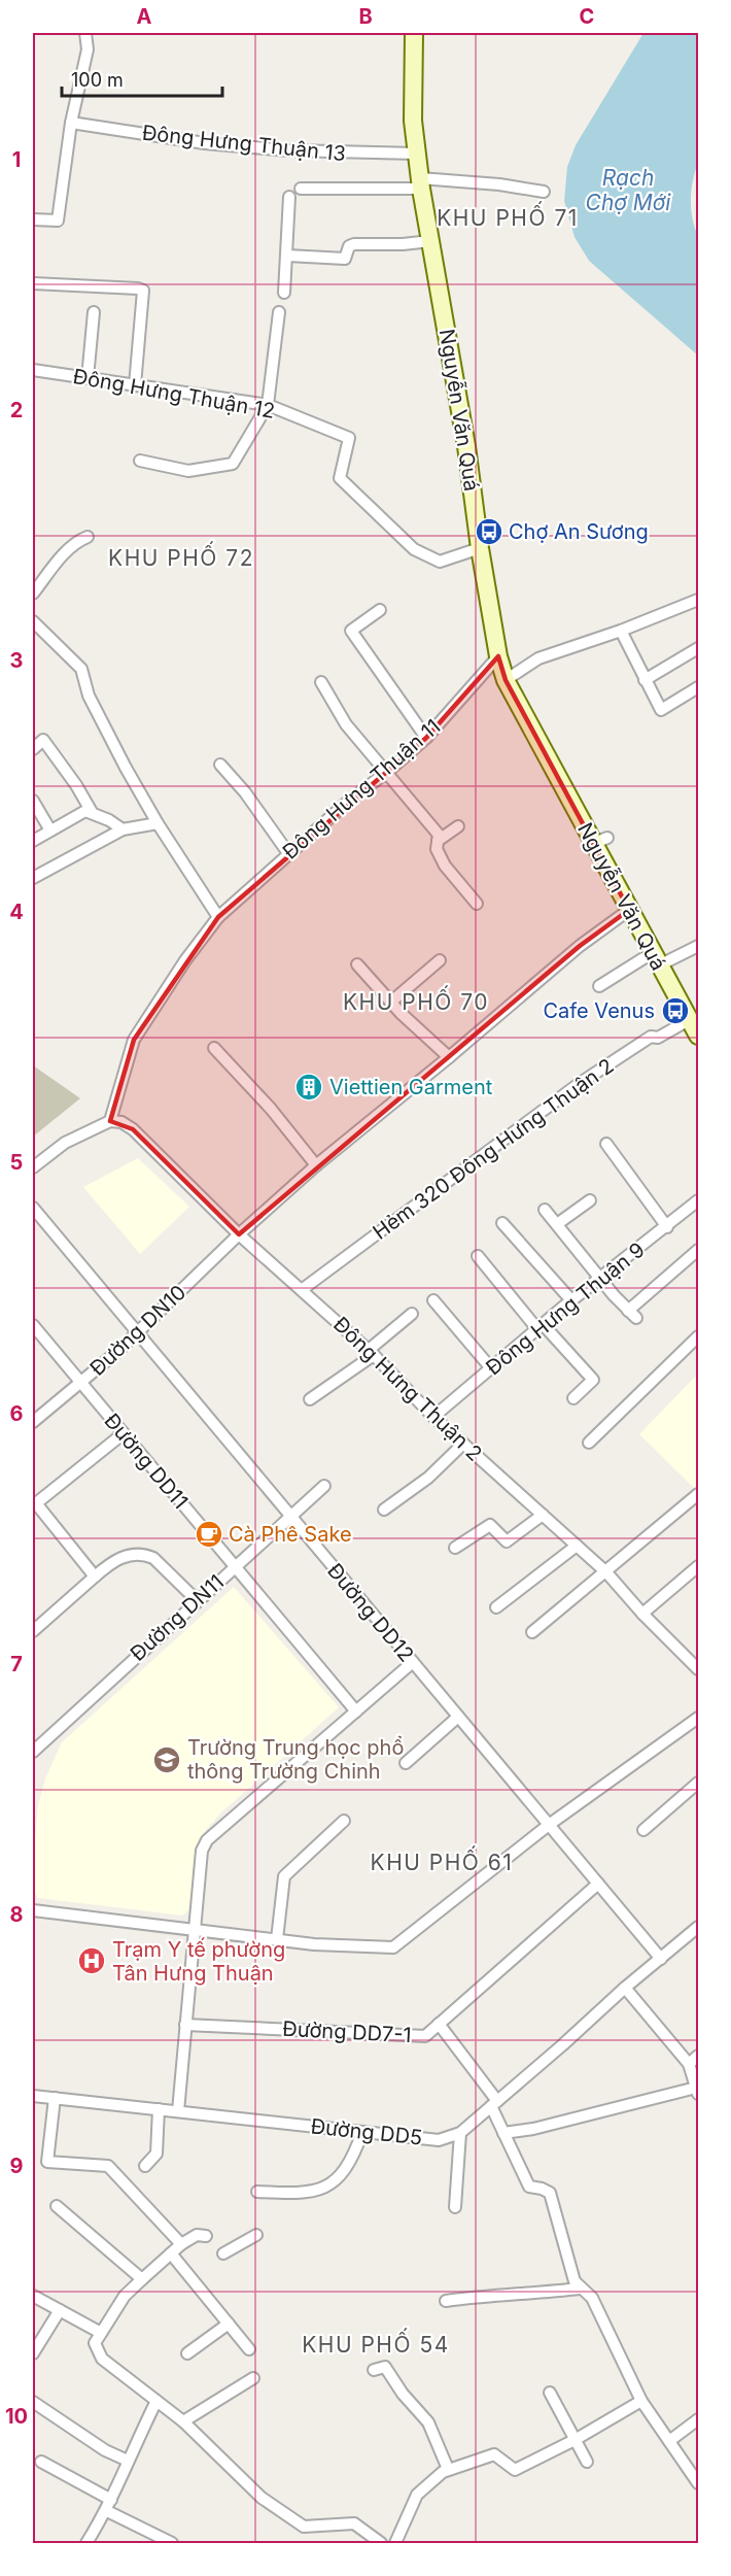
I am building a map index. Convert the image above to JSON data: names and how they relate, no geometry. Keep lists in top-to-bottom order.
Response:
{
  "streets": {
    "main road": ["Nguyễn Văn Quá"],
    "street": [
      "Đông Hưng Thuận 13",
      "Đông Hưng Thuận 12",
      "Đông Hưng Thuận 11",
      "Hẻm 320 Đông Hưng Thuận 2",
      "Đông Hưng Thuận 9",
      "Đường DN10",
      "Đông Hưng Thuận 2",
      "Đường DD11",
      "Đường DD12",
      "Đường DN11",
      "Đường DD7-1",
      "Đường DD5"
    ]
  },
  "crossings": [
    ["Đông Hưng Thuận 13", "Nguyễn Văn Quá"],
    ["Đông Hưng Thuận 12", "Nguyễn Văn Quá"],
    ["Nguyễn Văn Quá", "Đông Hưng Thuận 11"],
    ["Nguyễn Văn Quá", "Hẻm 320 Đông Hưng Thuận 2"],
    ["Nguyễn Văn Quá", "Đường DN10"],
    ["Đông Hưng Thuận 11", "Đông Hưng Thuận 2"],
    ["Hẻm 320 Đông Hưng Thuận 2", "Đông Hưng Thuận 2"],
    ["Đông Hưng Thuận 9", "Đông Hưng Thuận 2"],
    ["Đường DN10", "Đông Hưng Thuận 2"],
    ["Đường DN10", "Đường DD11"],
    ["Đường DN10", "Đường DD12"],
    ["Đường DD11", "Đường DN11"],
    ["Đường DD12", "Đường DN11"],
    ["Đường DD12", "Đường DD7-1"],
    ["Đường DD12", "Đường DD5"]
  ],
  "districts": [
    "KHU PHỐ 71",
    "KHU PHỐ 72",
    "KHU PHỐ 70",
    "KHU PHỐ 61",
    "KHU PHỐ 54"
  ],
  "water": ["Rạch Chợ Mới"],
  "places": {
    "bus stop": ["Chợ An Sương", "Cafe Venus"],
    "building": ["Viettien Garment"],
    "cafe": ["Cà Phê Sake"],
    "school or university": ["Trường Trung học phổ thông Trường Chinh"],
    "hospital": ["Trạm Y tế phường Tân Hưng Thuận"]
  },
  "scale_bar": "100 m",
  "grid": {
    "columns": ["A", "B", "C"],
    "rows": [
      "1",
      "2",
      "3",
      "4",
      "5",
      "6",
      "7",
      "8",
      "9",
      "10"
    ]
  }
}
